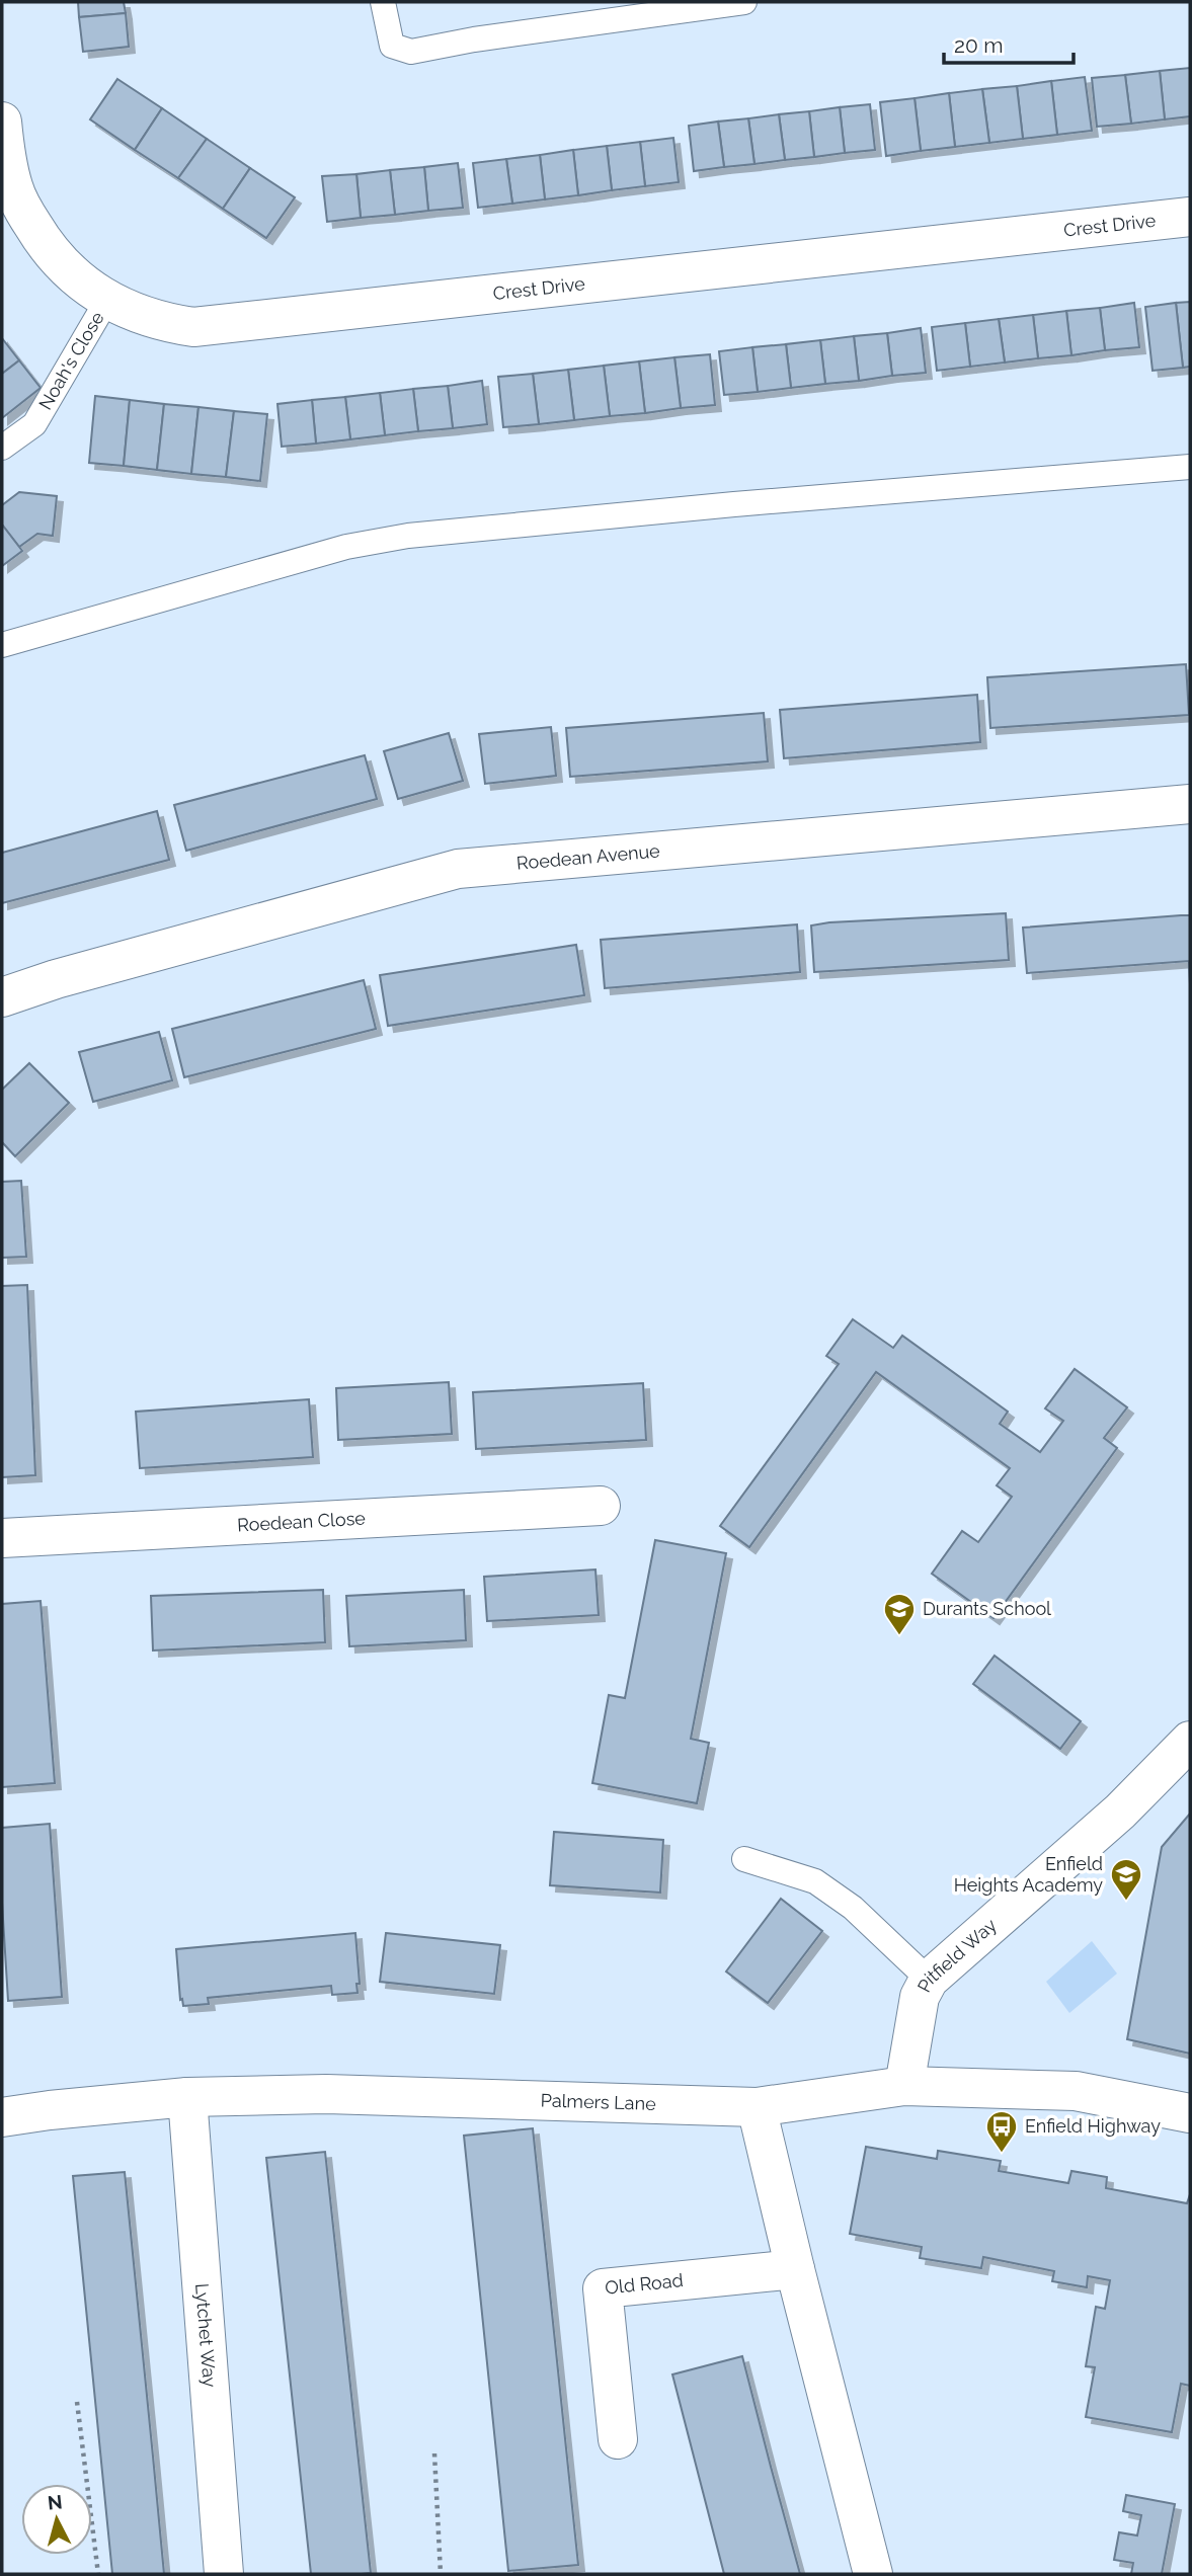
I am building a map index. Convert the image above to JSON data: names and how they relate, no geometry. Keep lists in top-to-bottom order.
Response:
{
  "streets": {
    "street": [
      "Crest Drive",
      "Roedean Avenue",
      "Roedean Close",
      "Pitfield Way",
      "Palmers Lane",
      "Old Road",
      "Lytchet Way"
    ],
    "lane": ["Noah's Close"]
  },
  "crossings": [
    ["Crest Drive", "Noah's Close"],
    ["Pitfield Way", "Palmers Lane"],
    ["Palmers Lane", "Lytchet Way"]
  ],
  "places": {
    "school or university": ["Durants School", "Enfield Heights Academy"],
    "bus stop": ["Enfield Highway"]
  },
  "scale_bar": "20 m",
  "north": "top"
}
